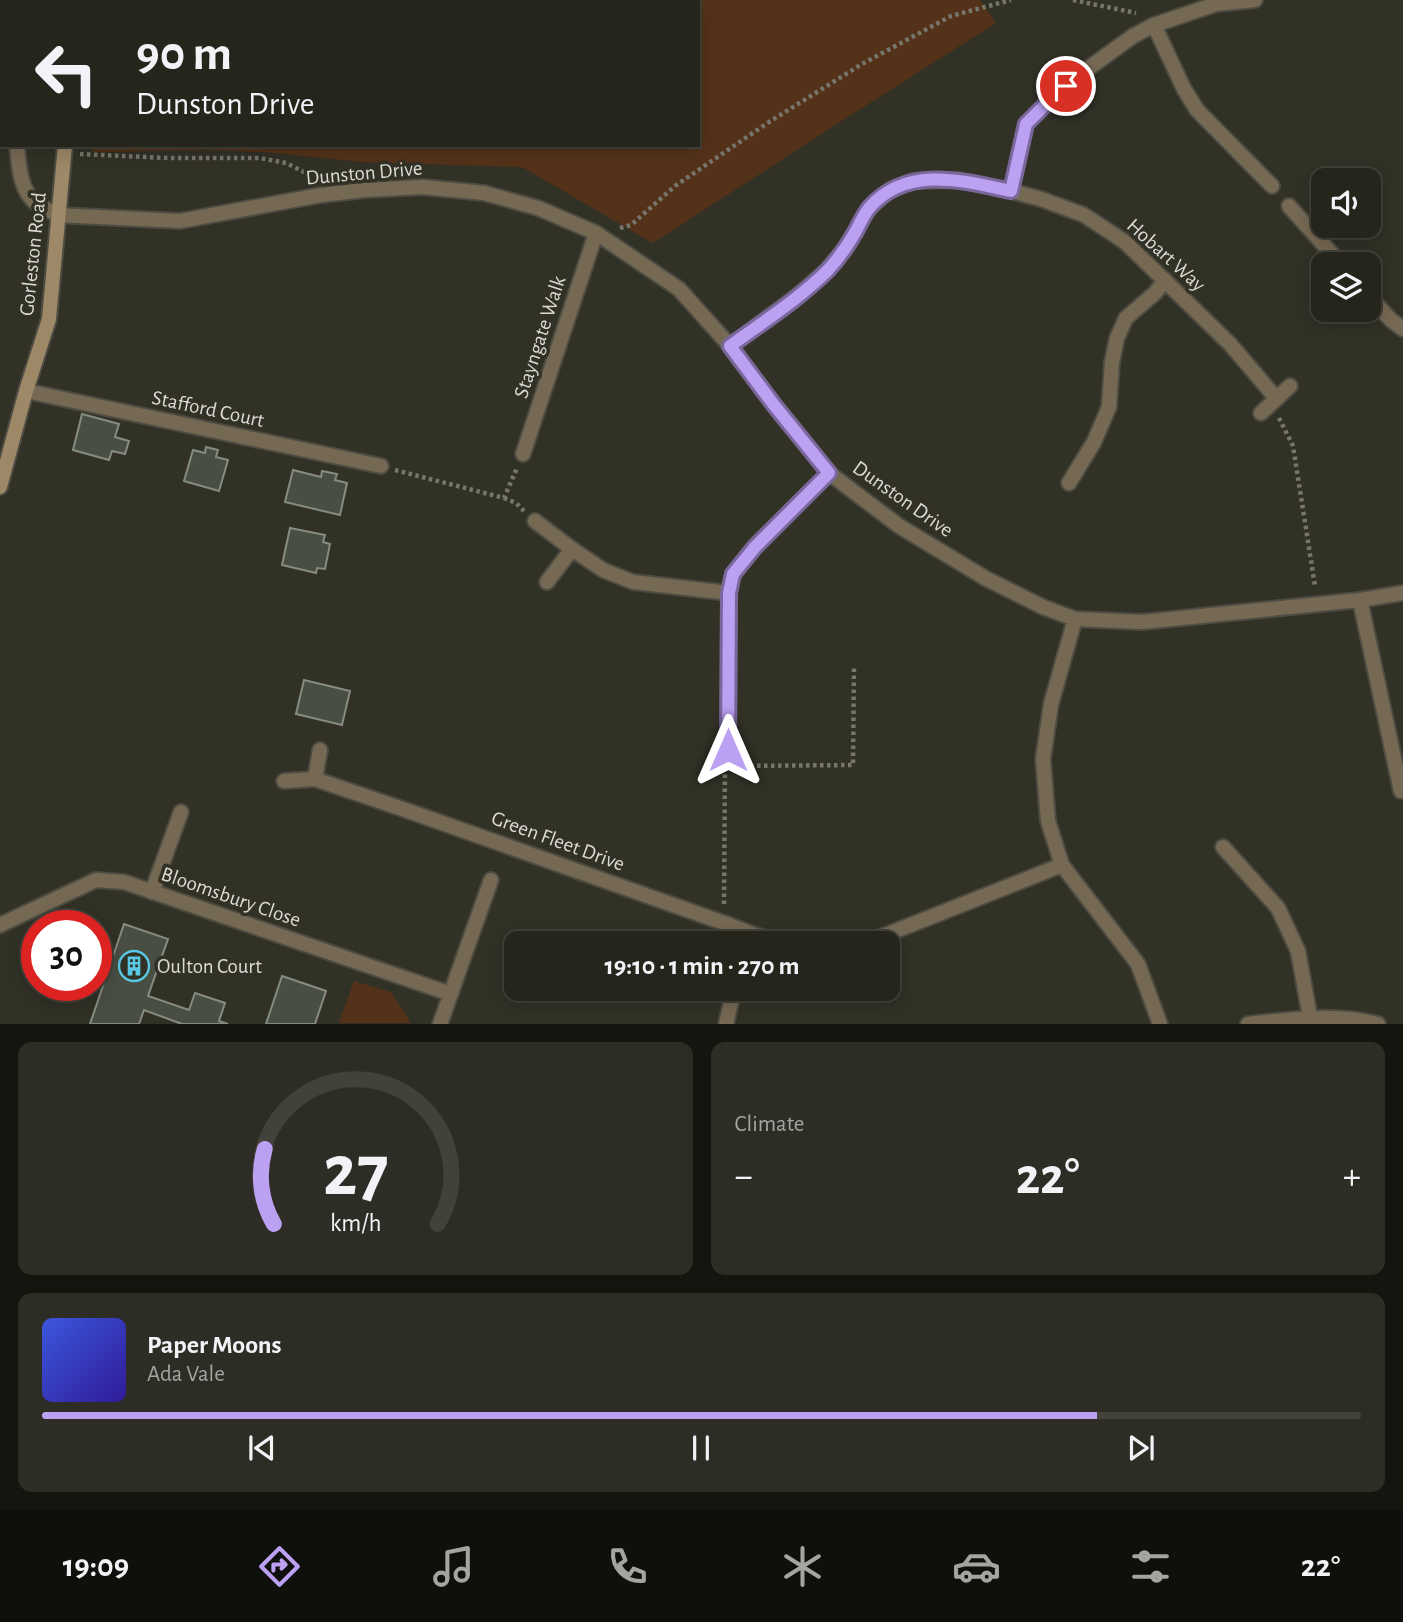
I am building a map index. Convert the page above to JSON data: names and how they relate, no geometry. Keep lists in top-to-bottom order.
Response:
{
  "streets": {
    "main road": ["Gorleston Road"],
    "street": [
      "Dunston Drive",
      "Hobart Way",
      "Stayngate Walk",
      "Stafford Court",
      "Green Fleet Drive",
      "Bloomsbury Close"
    ]
  },
  "crossings": [
    ["Dunston Drive", "Gorleston Road"],
    ["Dunston Drive", "Hobart Way"],
    ["Dunston Drive", "Stayngate Walk"],
    ["Gorleston Road", "Stafford Court"]
  ],
  "places": {
    "building": ["Oulton Court"]
  },
  "page": {
    "turn": ["90 m", "Dunston Drive"],
    "limit": "30",
    "trip": "19:10 · 1 min · 270 m",
    "tile": "Climate",
    "heat": ["−", "22°", "+"],
    "song": ["Paper Moons", "Ada Vale"],
    "tabs": ["19:09", "22°"],
    "gauge": ["27", "km/h"]
  }
}
